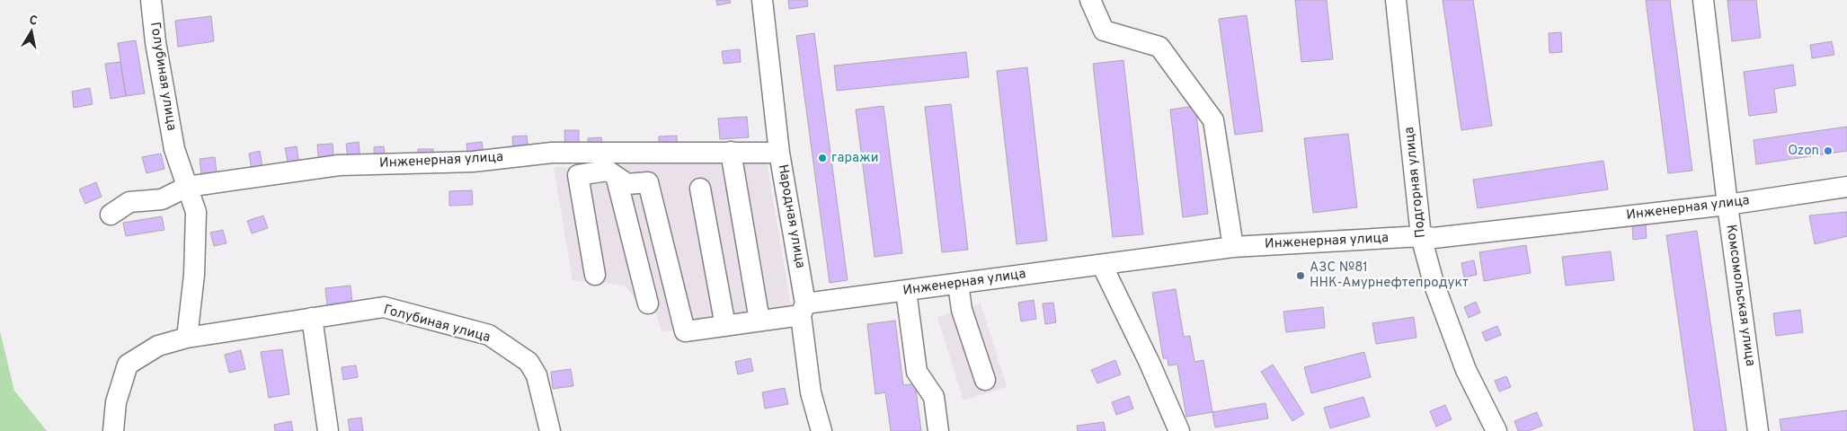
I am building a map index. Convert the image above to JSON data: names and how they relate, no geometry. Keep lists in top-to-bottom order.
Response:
{
  "streets": {
    "street": [
      "Голубиная улица",
      "Инженерная улица",
      "Подгорная улица",
      "Народная улица",
      "Комсомольская улица"
    ]
  },
  "crossings": [
    ["Голубиная улица", "Инженерная улица"],
    ["Инженерная улица", "Подгорная улица"],
    ["Инженерная улица", "Народная улица"],
    ["Инженерная улица", "Комсомольская улица"]
  ],
  "places": ["Ozon", "гаражи", "АЗС №81 ННК-Амурнефтепродукт"],
  "north": "top"
}
